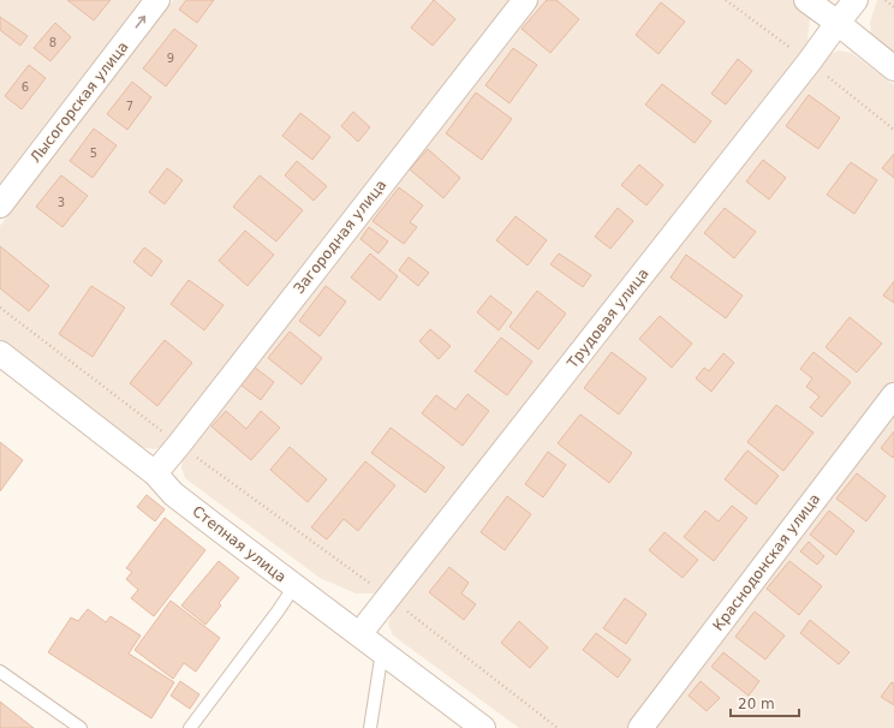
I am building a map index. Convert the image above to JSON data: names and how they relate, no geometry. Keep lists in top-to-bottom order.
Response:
{
  "streets": {
    "street": [
      "Лысогорская улица",
      "Загородная улица",
      "Трудовая улица",
      "Степная улица",
      "Краснодонская улица"
    ]
  },
  "crossings": [
    ["Загородная улица", "Степная улица"],
    ["Трудовая улица", "Степная улица"]
  ],
  "one_way": ["Лысогорская улица"],
  "house_numbers": [
    "8",
    "9",
    "6",
    "7",
    "5",
    "3"
  ],
  "scale_bar": "20 m"
}
